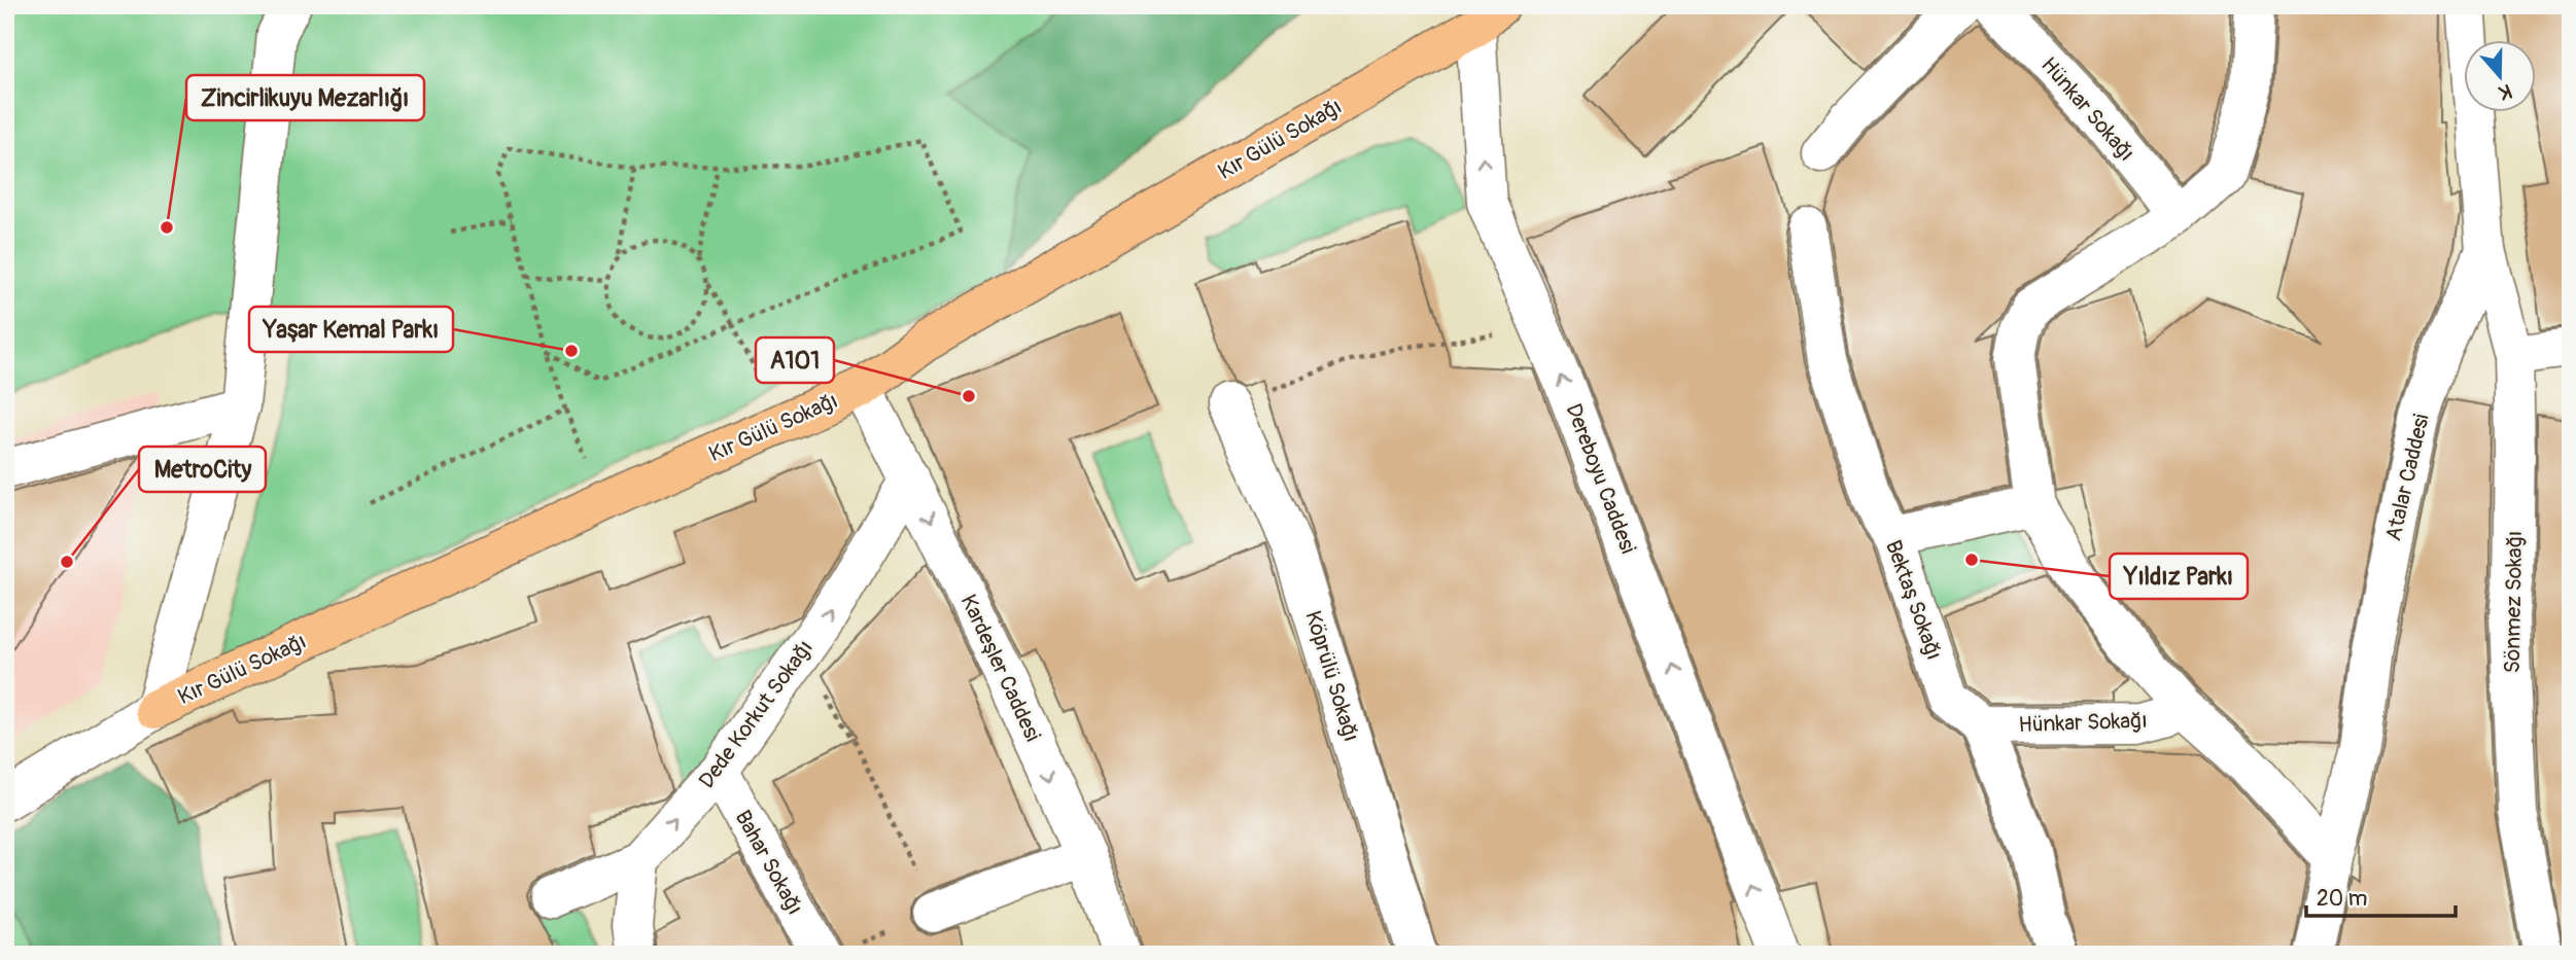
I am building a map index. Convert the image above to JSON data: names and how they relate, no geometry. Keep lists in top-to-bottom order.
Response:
{
  "streets": {
    "main road": ["Kır Gülü Sokağı"],
    "street": [
      "Hünkar Sokağı",
      "Atalar Caddesi",
      "Dereboyu Caddesi",
      "Bektaş Sokağı",
      "Sönmez Sokağı",
      "Kardeşler Caddesi",
      "Köprülü Sokağı",
      "Dede Korkut Sokağı",
      "Bahar Sokağı"
    ]
  },
  "crossings": [
    ["Hünkar Sokağı", "Bektaş Sokağı"],
    ["Kır Gülü Sokağı", "Dereboyu Caddesi"],
    ["Kır Gülü Sokağı", "Kardeşler Caddesi"],
    ["Atalar Caddesi", "Sönmez Sokağı"],
    ["Kardeşler Caddesi", "Dede Korkut Sokağı"],
    ["Dede Korkut Sokağı", "Bahar Sokağı"]
  ],
  "one_way": ["Dereboyu Caddesi", "Kardeşler Caddesi", "Dede Korkut Sokağı"],
  "places": [
    "Zincirlikuyu Mezarlığı",
    "Yaşar Kemal Parkı",
    "A101",
    "Yıldız Parkı",
    "MetroCity"
  ],
  "scale_bar": "20 m",
  "north": "bottom"
}
